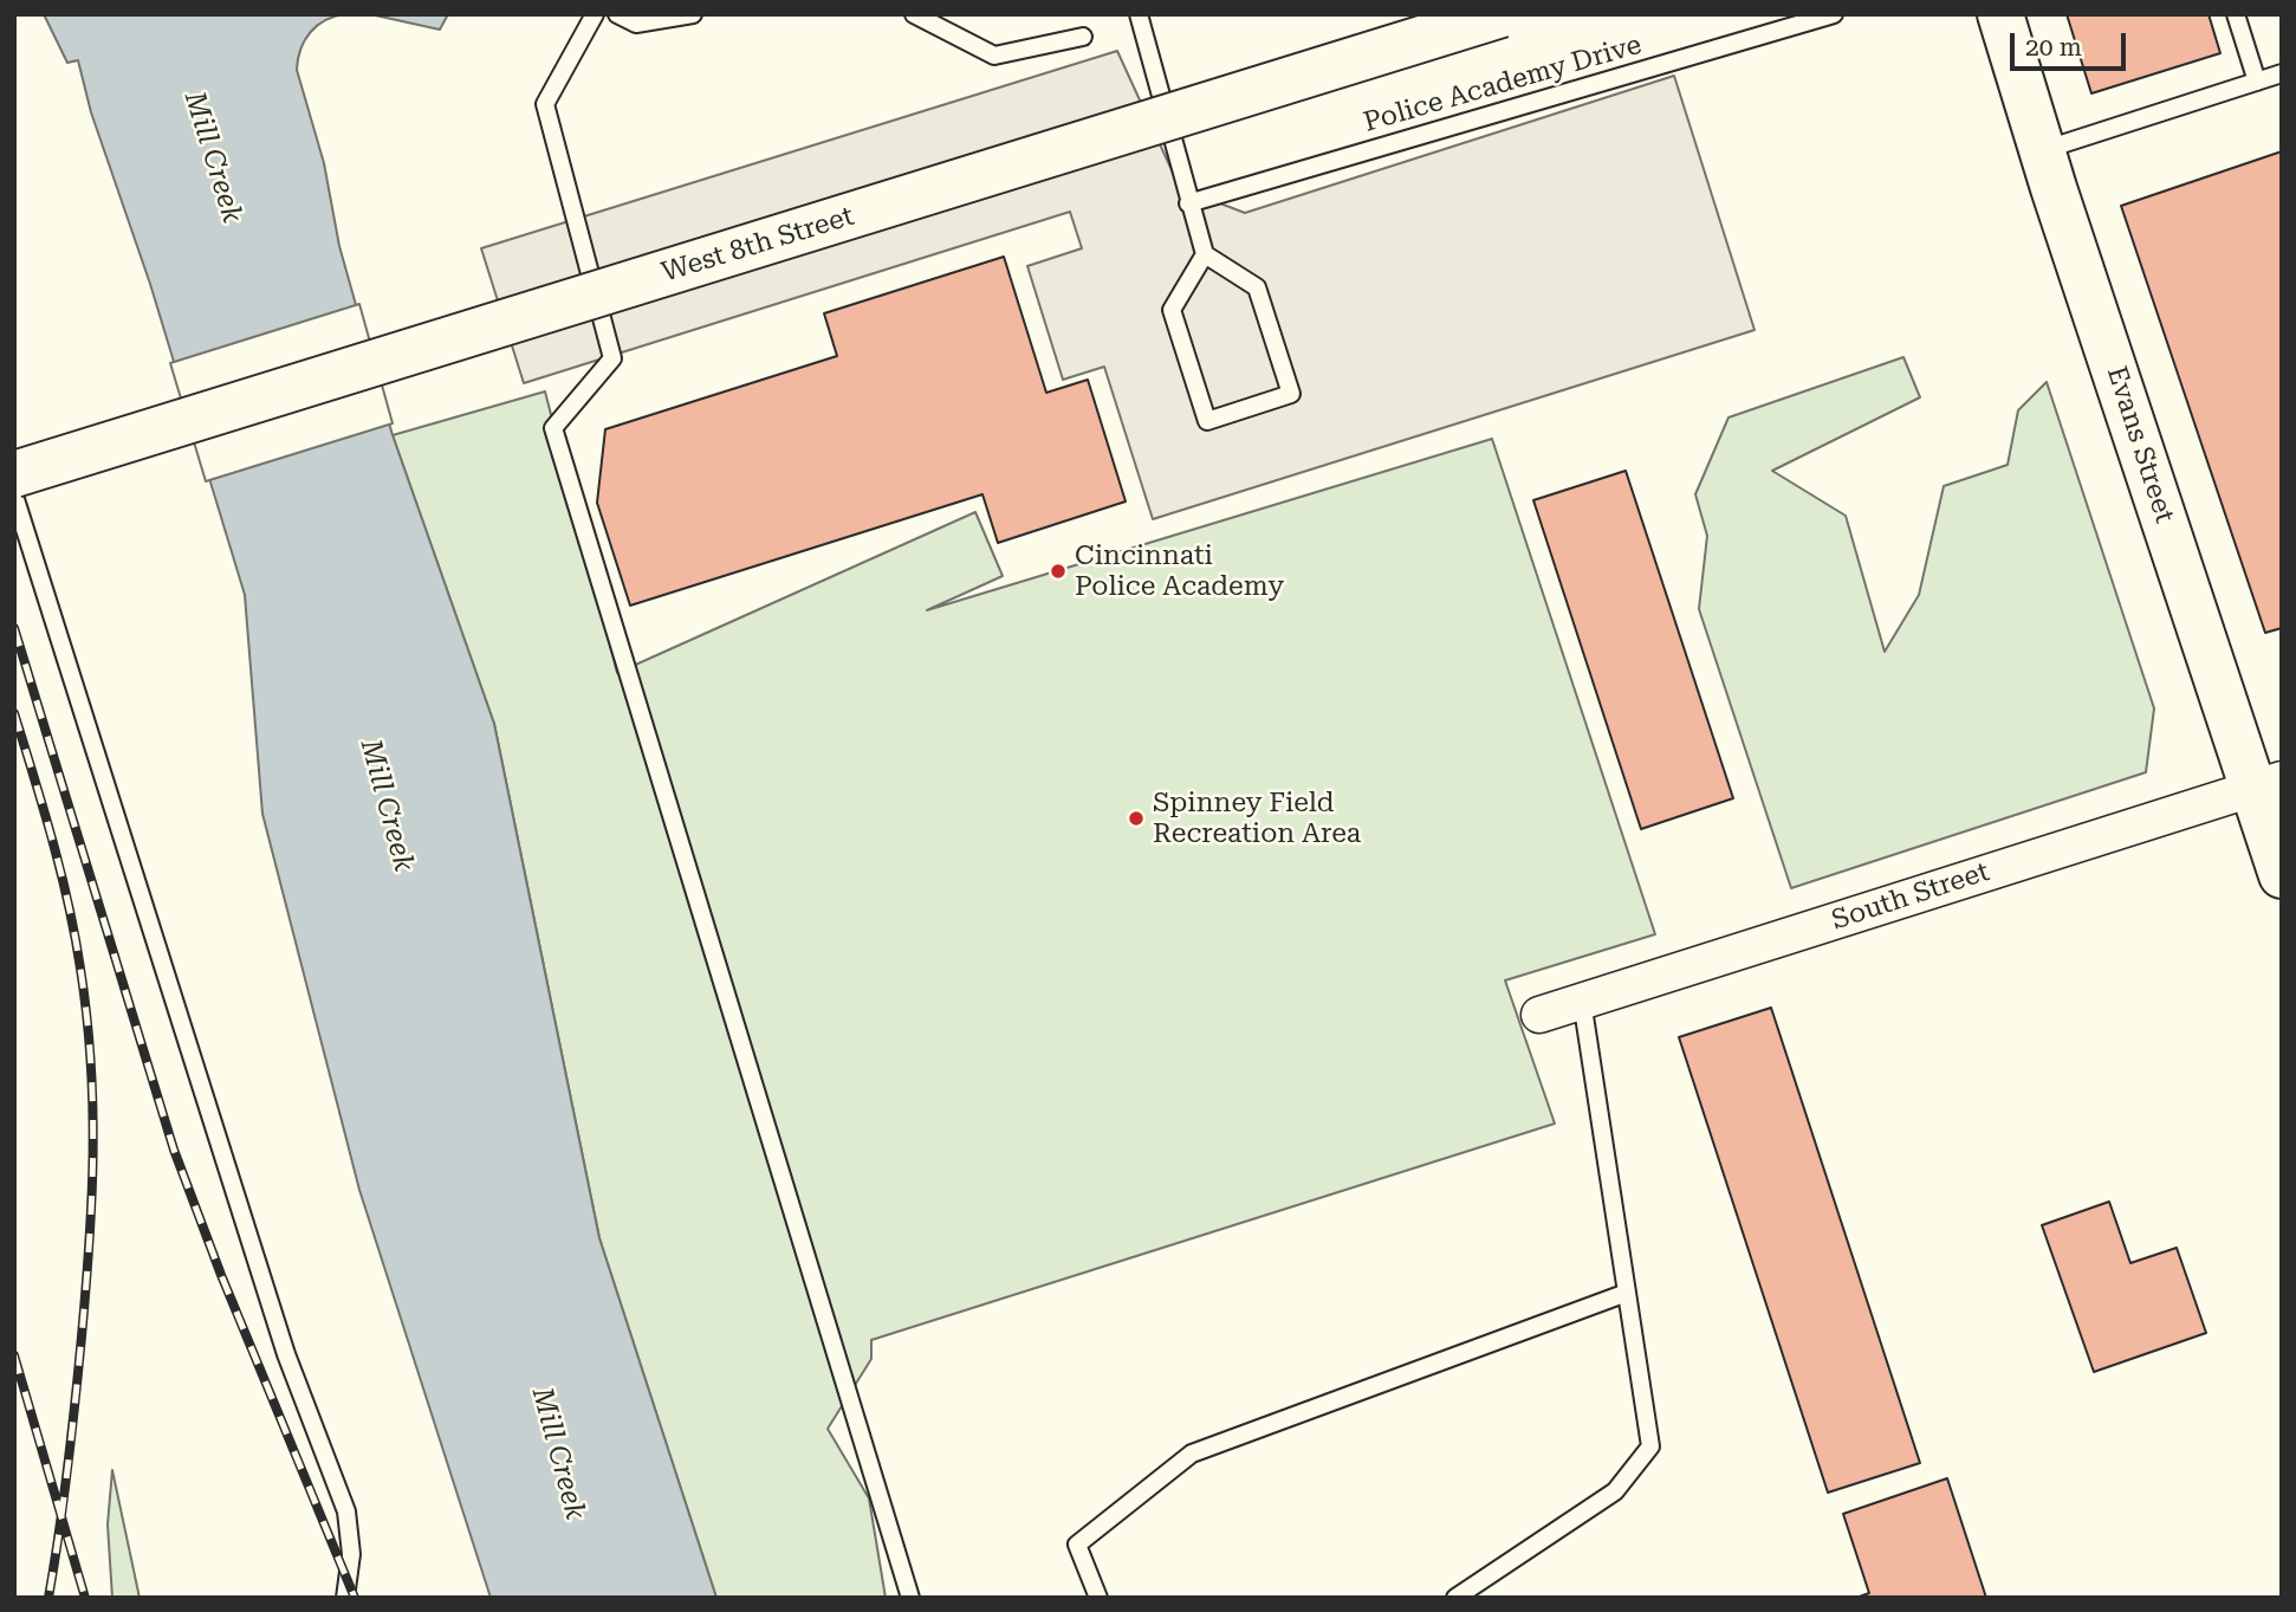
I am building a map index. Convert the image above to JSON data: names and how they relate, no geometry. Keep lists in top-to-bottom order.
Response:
{
  "streets": {
    "main road": ["West 8th Street", "Evans Street"],
    "street": ["South Street"],
    "lane": ["Police Academy Drive"]
  },
  "crossings": [
    ["Evans Street", "South Street"]
  ],
  "water": ["Mill Creek"],
  "places": ["Cincinnati Police Academy", "Spinney Field Recreation Area"],
  "scale_bar": "20 m"
}
